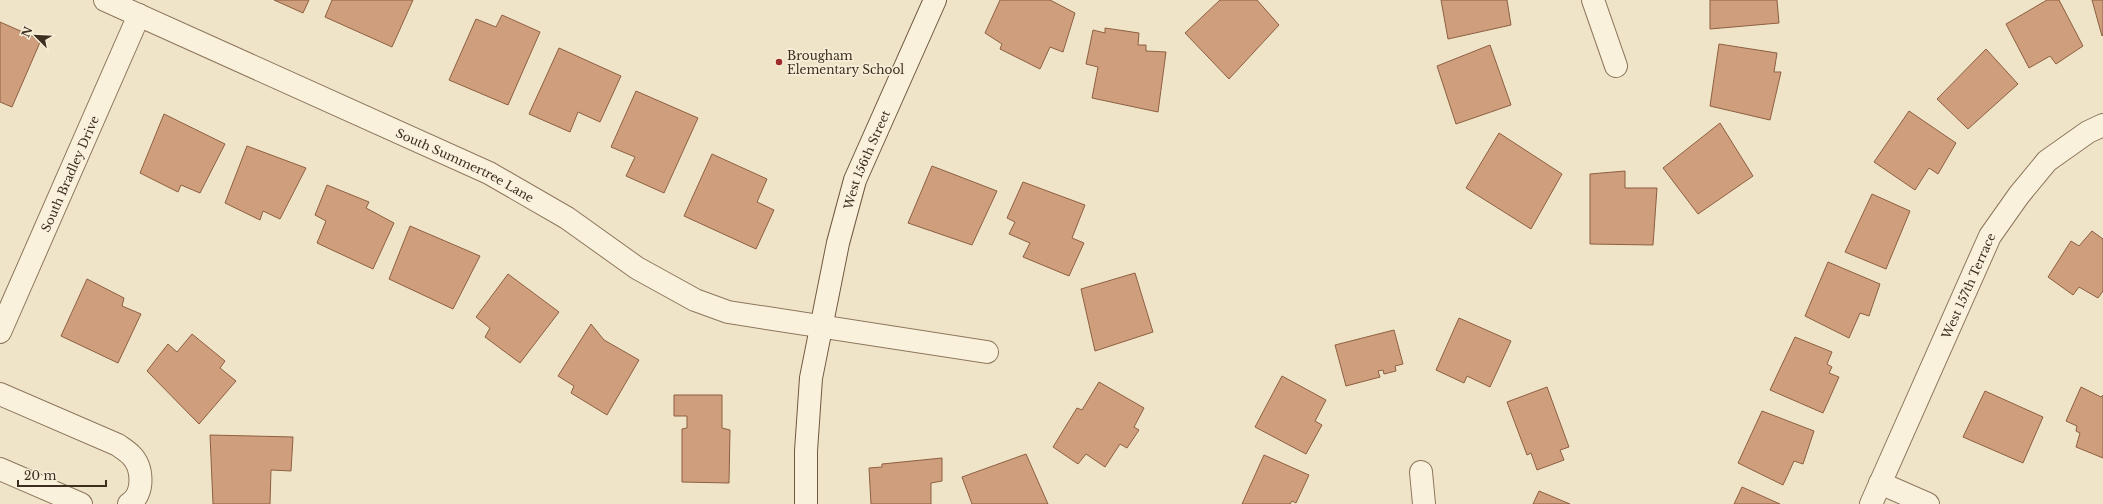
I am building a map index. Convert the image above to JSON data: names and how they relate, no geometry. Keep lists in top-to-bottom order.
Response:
{
  "streets": {
    "street": [
      "West 156th Street",
      "South Summertree Lane",
      "South Bradley Drive",
      "West 157th Terrace"
    ]
  },
  "crossings": [
    ["West 156th Street", "South Summertree Lane"],
    ["South Summertree Lane", "South Bradley Drive"]
  ],
  "places": ["Brougham Elementary School"],
  "scale_bar": "20 m",
  "north": "top left"
}
